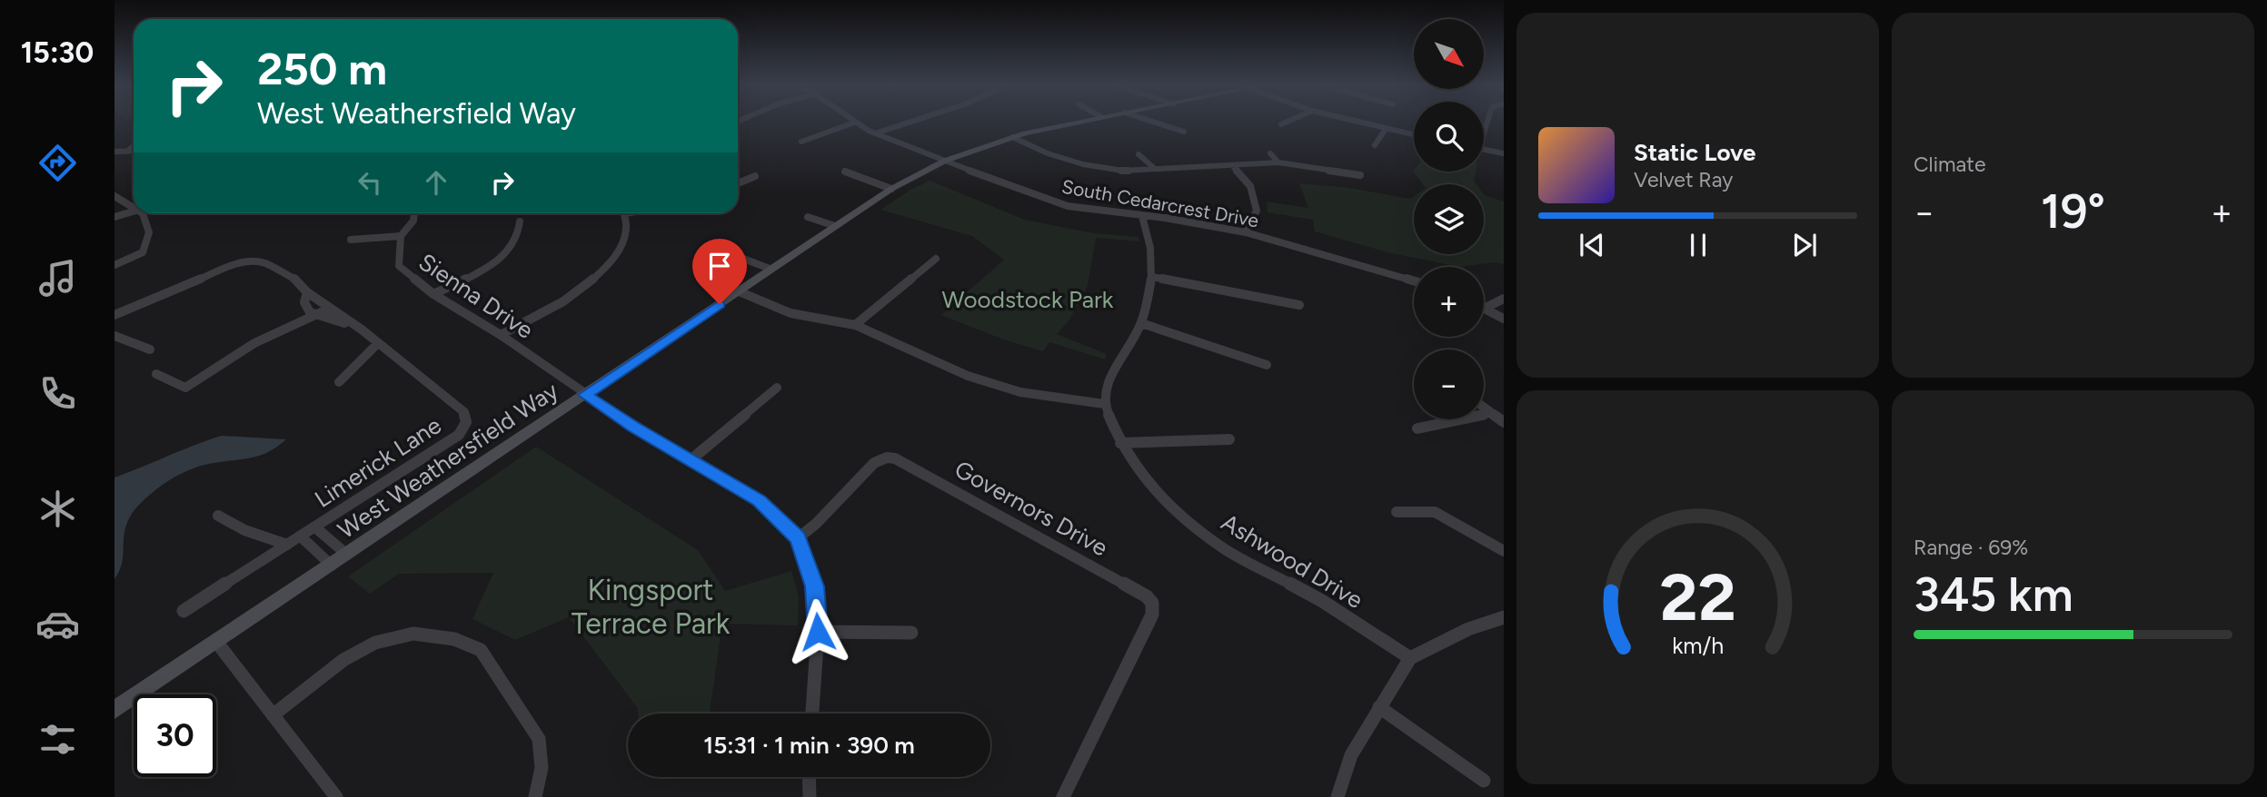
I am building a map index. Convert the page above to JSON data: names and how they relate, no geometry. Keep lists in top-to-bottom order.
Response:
{
  "streets": {
    "street": [
      "South Cedarcrest Drive",
      "Sienna Drive",
      "West Weathersfield Way",
      "Limerick Lane",
      "Governors Drive",
      "Ashwood Drive"
    ]
  },
  "crossings": [
    ["South Cedarcrest Drive", "West Weathersfield Way"],
    ["Sienna Drive", "West Weathersfield Way"],
    ["Sienna Drive", "Governors Drive"],
    ["West Weathersfield Way", "Limerick Lane"]
  ],
  "parks": ["Woodstock Park", "Kingsport Terrace Park"],
  "north": "bottom right",
  "page": {
    "tabs": "15:30",
    "tile": [
      "Climate",
      ["Range · 69%", "345 km"]
    ],
    "map_buttons": ["+", "−"],
    "turn": ["250 m", "West Weathersfield Way"],
    "song": ["Static Love", "Velvet Ray"],
    "heat": ["−", "19°", "+"],
    "limit": "30",
    "trip": "15:31 · 1 min · 390 m",
    "gauge": ["22", "km/h"]
  }
}
